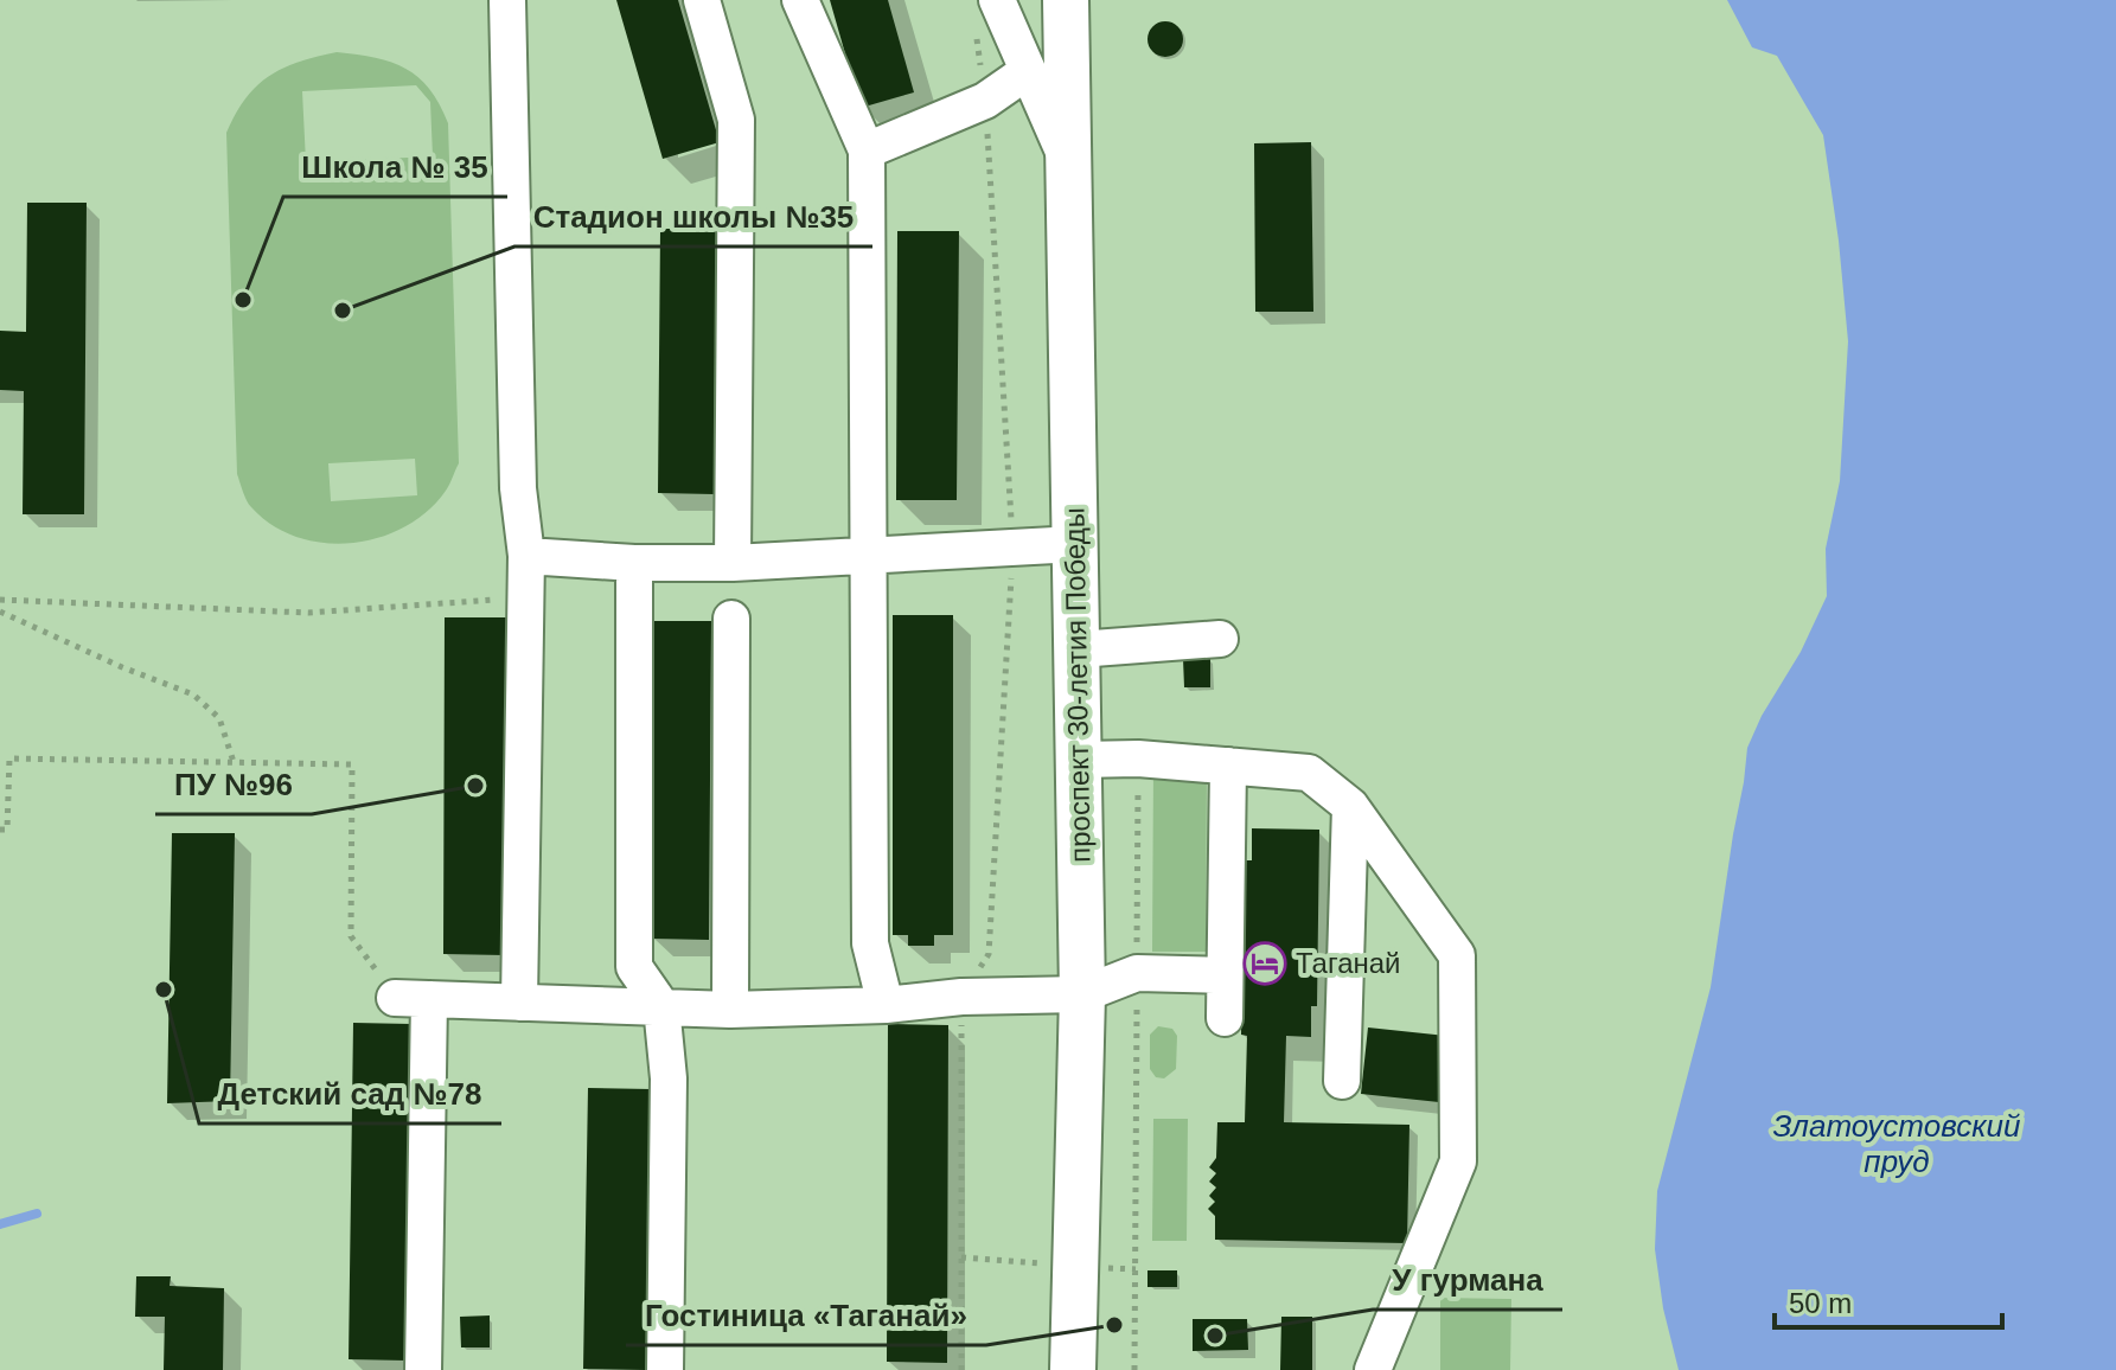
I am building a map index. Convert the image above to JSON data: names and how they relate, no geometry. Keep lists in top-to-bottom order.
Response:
{
  "streets": {
    "main road": ["проспект 30-летия Победы"]
  },
  "water": ["Златоустовский пруд"],
  "places": {
    "other": [
      "Школа № 35",
      "Стадион школы №35",
      "ПУ №96",
      "Детский сад №78",
      "Гостиница «Таганай»",
      "У гурмана"
    ],
    "hotel": ["Таганай"]
  },
  "scale_bar": "50 m"
}
